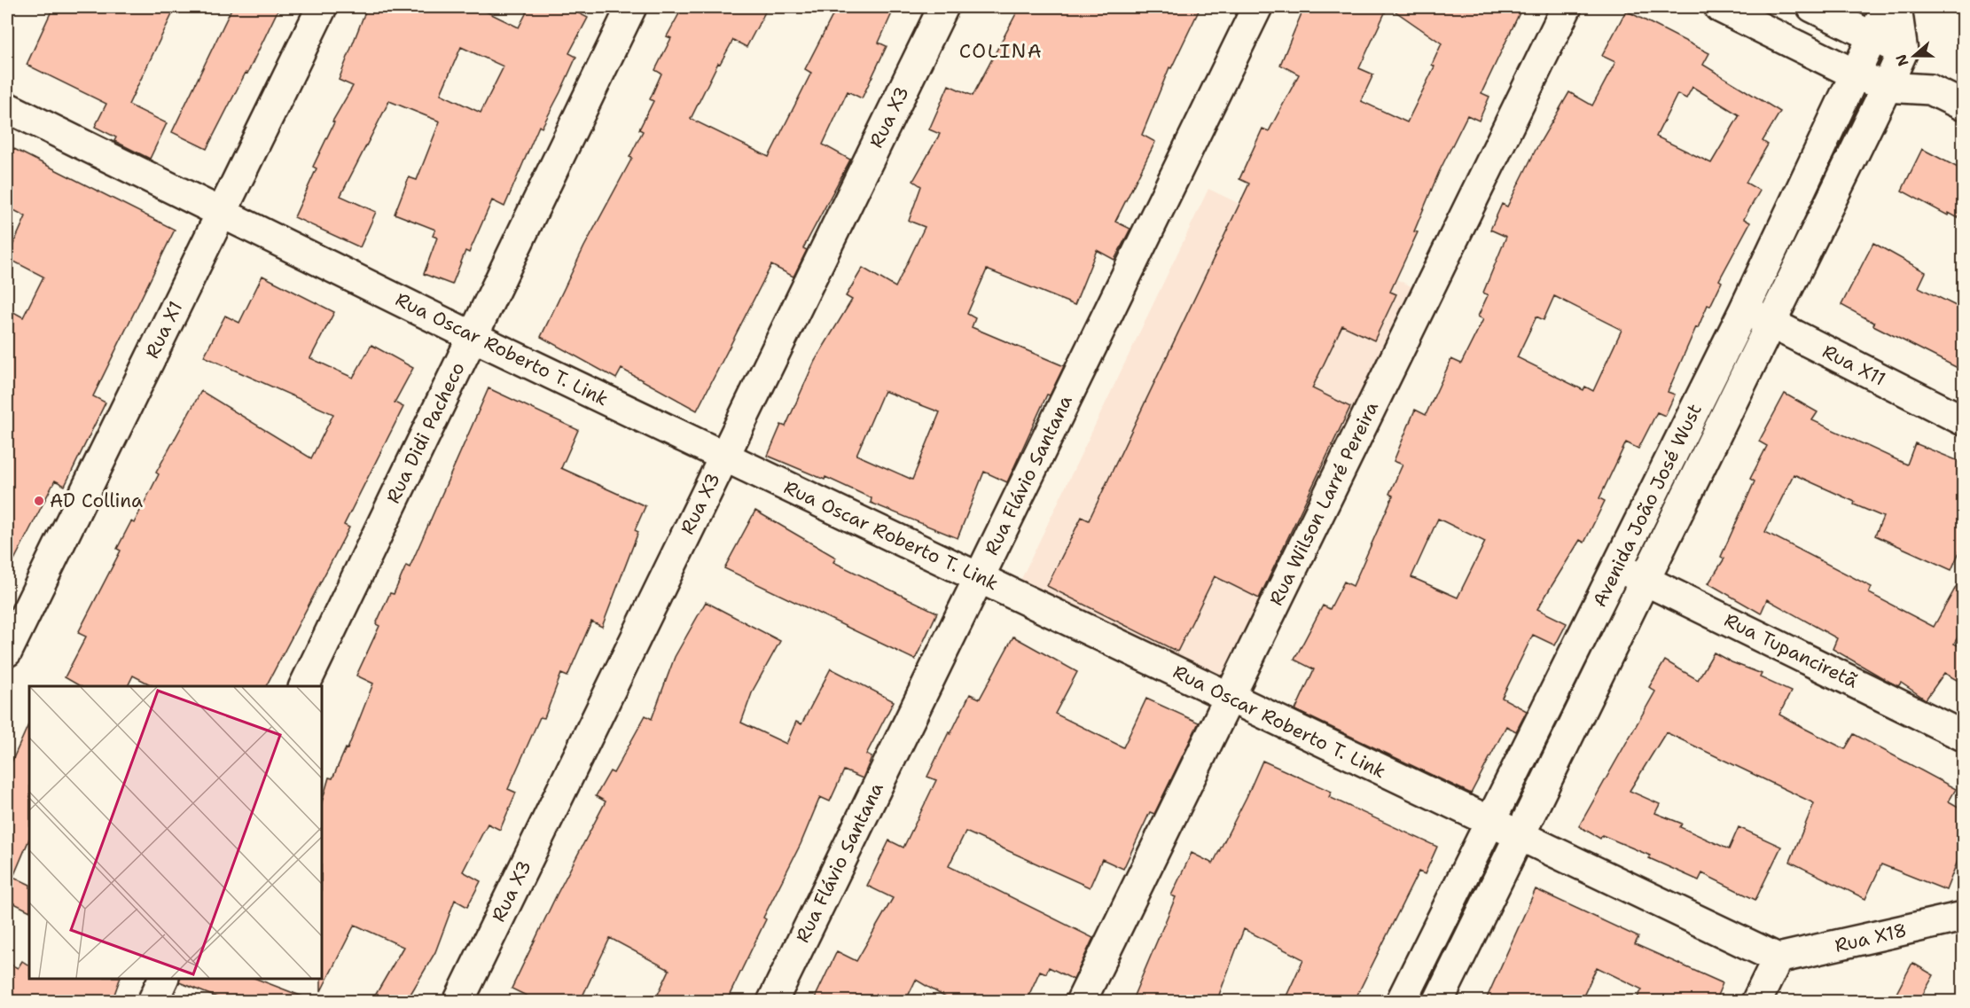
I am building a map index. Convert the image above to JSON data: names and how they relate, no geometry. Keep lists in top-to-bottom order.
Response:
{
  "streets": {
    "street": [
      "Rua X3",
      "Rua X1",
      "Rua Oscar Roberto T. Link",
      "Rua X11",
      "Rua Didi Pacheco",
      "Rua Flávio Santana",
      "Rua Wilson Larré Pereira",
      "Avenida João José Wust",
      "Rua Tupanciretã",
      "Rua X18"
    ]
  },
  "crossings": [
    ["Rua X3", "Rua Oscar Roberto T. Link"],
    ["Rua X1", "Rua Oscar Roberto T. Link"],
    ["Rua Oscar Roberto T. Link", "Rua Didi Pacheco"],
    ["Rua Oscar Roberto T. Link", "Rua Flávio Santana"],
    ["Rua Oscar Roberto T. Link", "Rua Wilson Larré Pereira"],
    ["Rua Oscar Roberto T. Link", "Avenida João José Wust"],
    ["Rua Oscar Roberto T. Link", "Rua X18"],
    ["Rua X11", "Avenida João José Wust"],
    ["Avenida João José Wust", "Rua Tupanciretã"]
  ],
  "districts": ["COLINA"],
  "places": ["AD Collina"],
  "north": "left"
}
